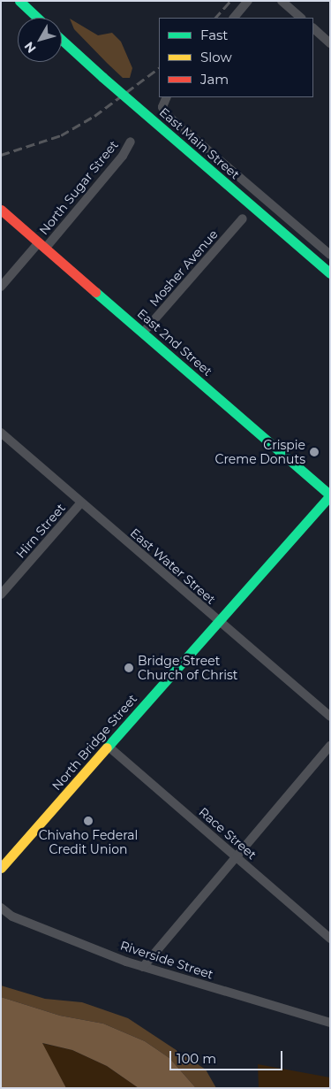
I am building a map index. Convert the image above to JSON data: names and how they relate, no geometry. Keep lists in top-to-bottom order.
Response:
{
  "streets": {
    "main road": ["East Main Street", "East 2nd Street", "North Bridge Street"],
    "street": [
      "North Sugar Street",
      "Mosher Avenue",
      "Hirn Street",
      "East Water Street",
      "Race Street",
      "Riverside Street"
    ]
  },
  "crossings": [
    ["North Sugar Street", "East 2nd Street"],
    ["Mosher Avenue", "East 2nd Street"],
    ["East 2nd Street", "North Bridge Street"],
    ["Hirn Street", "East Water Street"],
    ["East Water Street", "North Bridge Street"],
    ["North Bridge Street", "Race Street"]
  ],
  "places": ["Crispie Creme Donuts", "Bridge Street Church of Christ", "Chivaho Federal Credit Union"],
  "legend": ["Fast", "Slow", "Jam"],
  "scale_bar": "100 m",
  "north": "bottom left"
}
